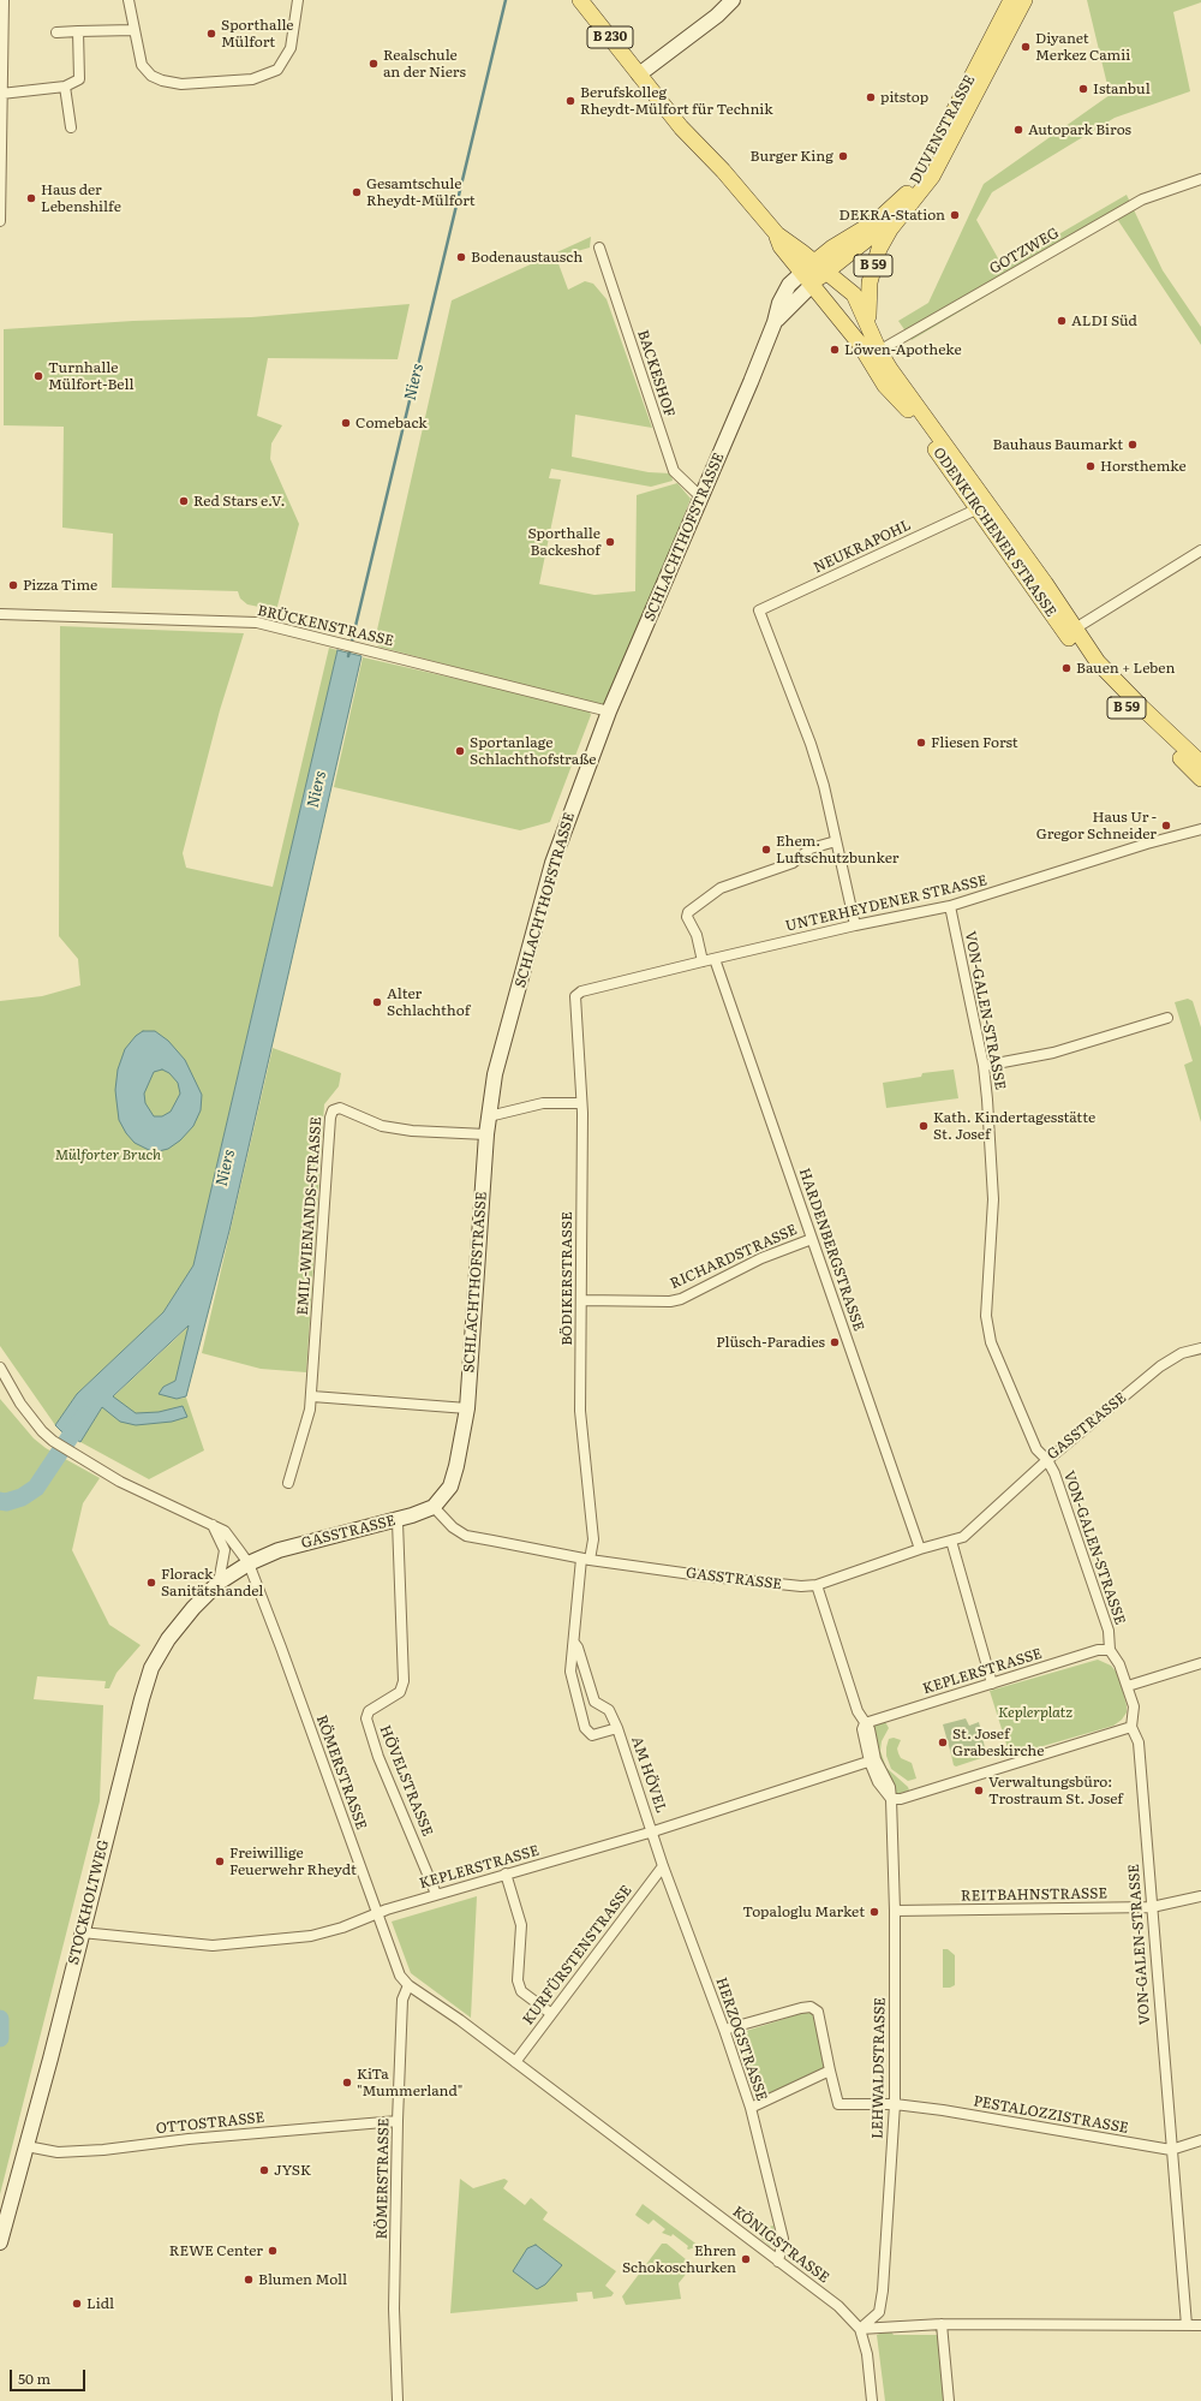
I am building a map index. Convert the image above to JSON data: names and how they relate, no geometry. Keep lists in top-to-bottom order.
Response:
{
  "streets": {
    "main road": [
      "B 230",
      "DUVENSTRASSE",
      "B 59",
      "ODENKIRCHENER STRASSE",
      "SCHLACHTHOFSTRASSE",
      "GASSTRASSE",
      "STOCKHOLTWEG"
    ],
    "street": [
      "GOTZWEG",
      "BACKESHOF",
      "NEUKRAPOHL",
      "BRÜCKENSTRASSE",
      "UNTERHEYDENER STRASSE",
      "VON-GALEN-STRASSE",
      "EMIL-WIENANDS-STRASSE",
      "HARDENBERGSTRASSE",
      "RICHARDSTRASSE",
      "BÖDIKERSTRASSE",
      "KEPLERSTRASSE",
      "RÖMERSTRASSE",
      "AM HÖVEL",
      "HÖVELSTRASSE",
      "REITBAHNSTRASSE",
      "KURFÜRSTENSTRASSE",
      "HERZOGSTRASSE",
      "LEHWALDSTRASSE",
      "PESTALOZZISTRASSE",
      "OTTOSTRASSE",
      "KÖNIGSTRASSE"
    ]
  },
  "crossings": [
    ["B 230", "DUVENSTRASSE"],
    ["B 230", "B 59"],
    ["B 230", "ODENKIRCHENER STRASSE"],
    ["DUVENSTRASSE", "B 59"],
    ["DUVENSTRASSE", "ODENKIRCHENER STRASSE"],
    ["DUVENSTRASSE", "SCHLACHTHOFSTRASSE"],
    ["GOTZWEG", "ODENKIRCHENER STRASSE"],
    ["B 59", "ODENKIRCHENER STRASSE"],
    ["B 59", "SCHLACHTHOFSTRASSE"],
    ["BACKESHOF", "SCHLACHTHOFSTRASSE"],
    ["ODENKIRCHENER STRASSE", "SCHLACHTHOFSTRASSE"],
    ["ODENKIRCHENER STRASSE", "NEUKRAPOHL"],
    ["SCHLACHTHOFSTRASSE", "BRÜCKENSTRASSE"],
    ["SCHLACHTHOFSTRASSE", "EMIL-WIENANDS-STRASSE"],
    ["SCHLACHTHOFSTRASSE", "GASSTRASSE"],
    ["UNTERHEYDENER STRASSE", "VON-GALEN-STRASSE"],
    ["UNTERHEYDENER STRASSE", "HARDENBERGSTRASSE"],
    ["UNTERHEYDENER STRASSE", "BÖDIKERSTRASSE"],
    ["VON-GALEN-STRASSE", "GASSTRASSE"],
    ["VON-GALEN-STRASSE", "KEPLERSTRASSE"],
    ["VON-GALEN-STRASSE", "REITBAHNSTRASSE"],
    ["VON-GALEN-STRASSE", "PESTALOZZISTRASSE"],
    ["HARDENBERGSTRASSE", "RICHARDSTRASSE"],
    ["HARDENBERGSTRASSE", "GASSTRASSE"],
    ["RICHARDSTRASSE", "BÖDIKERSTRASSE"],
    ["BÖDIKERSTRASSE", "GASSTRASSE"],
    ["BÖDIKERSTRASSE", "AM HÖVEL"],
    ["GASSTRASSE", "RÖMERSTRASSE"],
    ["GASSTRASSE", "AM HÖVEL"],
    ["GASSTRASSE", "HÖVELSTRASSE"],
    ["GASSTRASSE", "STOCKHOLTWEG"],
    ["GASSTRASSE", "LEHWALDSTRASSE"],
    ["KEPLERSTRASSE", "RÖMERSTRASSE"],
    ["KEPLERSTRASSE", "AM HÖVEL"],
    ["KEPLERSTRASSE", "HÖVELSTRASSE"],
    ["KEPLERSTRASSE", "STOCKHOLTWEG"],
    ["KEPLERSTRASSE", "HERZOGSTRASSE"],
    ["KEPLERSTRASSE", "LEHWALDSTRASSE"],
    ["RÖMERSTRASSE", "OTTOSTRASSE"],
    ["RÖMERSTRASSE", "KÖNIGSTRASSE"],
    ["AM HÖVEL", "HERZOGSTRASSE"],
    ["REITBAHNSTRASSE", "LEHWALDSTRASSE"],
    ["STOCKHOLTWEG", "OTTOSTRASSE"],
    ["KURFÜRSTENSTRASSE", "HERZOGSTRASSE"],
    ["KURFÜRSTENSTRASSE", "KÖNIGSTRASSE"],
    ["HERZOGSTRASSE", "KÖNIGSTRASSE"],
    ["LEHWALDSTRASSE", "PESTALOZZISTRASSE"],
    ["LEHWALDSTRASSE", "KÖNIGSTRASSE"]
  ],
  "water": ["Niers"],
  "parks": ["Mülforter Bruch", "Keplerplatz"],
  "places": [
    "Sporthalle Mülfort",
    "Diyanet Merkez Camii",
    "Realschule an der Niers",
    "Istanbul",
    "pitstop",
    "Berufskolleg Rheydt-Mülfort für Technik",
    "Autopark Biros",
    "Burger King",
    "Gesamtschule Rheydt-Mülfort",
    "Haus der Lebenshilfe",
    "DEKRA-Station",
    "Bodenaustausch",
    "ALDI Süd",
    "Löwen-Apotheke",
    "Turnhalle Mülfort-Bell",
    "Comeback",
    "Bauhaus Baumarkt",
    "Horsthemke",
    "Red Stars e.V.",
    "Sporthalle Backeshof",
    "Pizza Time",
    "Bauen + Leben",
    "Fliesen Forst",
    "Sportanlage Schlachthofstraße",
    "Haus Ur - Gregor Schneider",
    "Ehem. Luftschutzbunker",
    "Alter Schlachthof",
    "Kath. Kindertagesstätte St. Josef",
    "Plüsch-Paradies",
    "Florack Sanitätshandel",
    "St. Josef Grabeskirche",
    "Verwaltungsbüro: Trostraum St. Josef",
    "Freiwillige Feuerwehr Rheydt",
    "Topaloglu Market",
    "KiTa \"Mummerland\"",
    "JYSK",
    "REWE Center",
    "Ehren Schokoschurken",
    "Blumen Moll",
    "Lidl"
  ],
  "scale_bar": "50 m"
}
